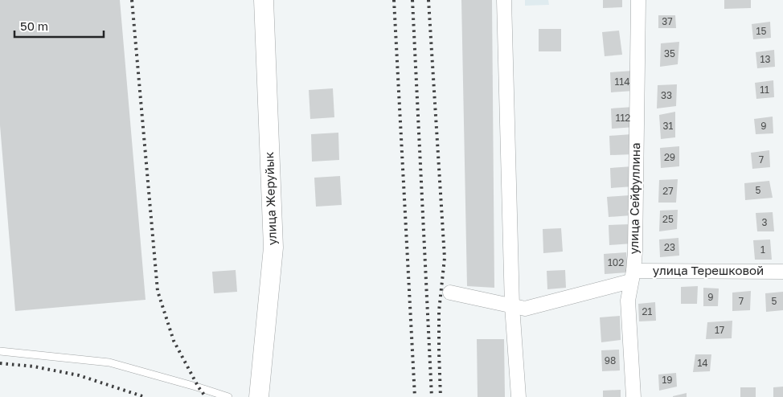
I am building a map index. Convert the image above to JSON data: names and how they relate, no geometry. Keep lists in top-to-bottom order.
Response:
{
  "streets": {
    "street": ["улица Жеруйык", "улица Сейфуллина", "улица Терешковой"]
  },
  "crossings": [
    ["улица Сейфуллина", "улица Терешковой"]
  ],
  "house_numbers": [
    "37",
    "15",
    "35",
    "13",
    "114",
    "11",
    "33",
    "112",
    "31",
    "9",
    "29",
    "7",
    "5",
    "27",
    "25",
    "3",
    "23",
    "1",
    "102",
    "9",
    "7",
    "5",
    "21",
    "17",
    "98",
    "14",
    "19"
  ],
  "scale_bar": "50 m"
}
